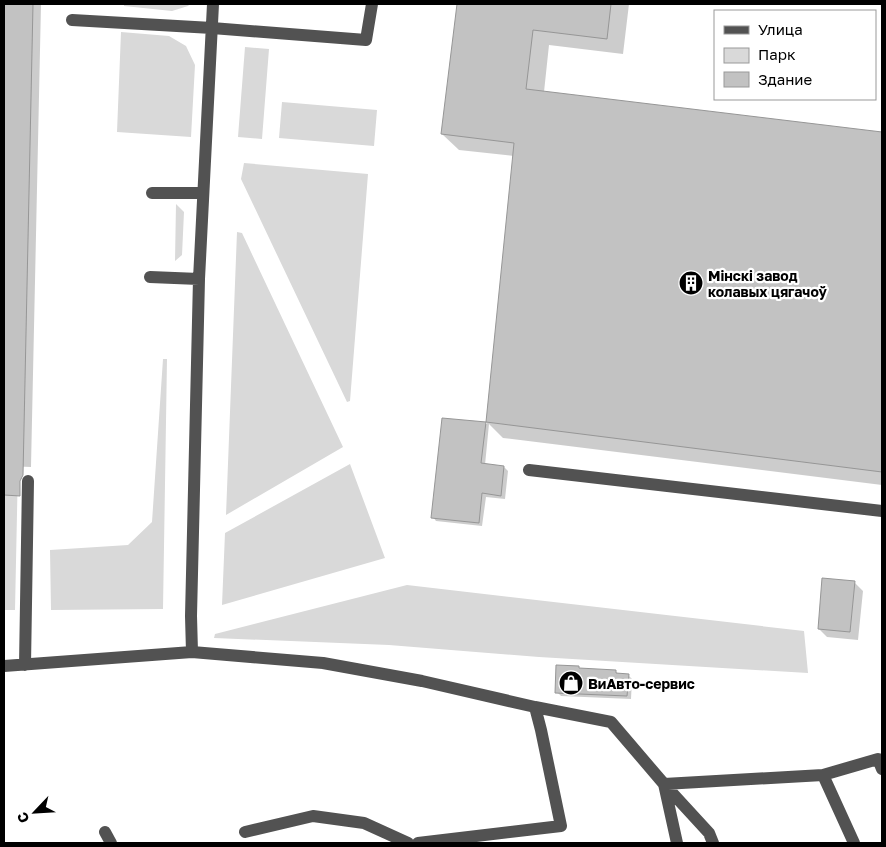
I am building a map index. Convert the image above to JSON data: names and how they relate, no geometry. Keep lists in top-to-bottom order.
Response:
{
  "places": {
    "building": ["Мінскі завод колавых цягачоў"],
    "shop": ["ВиАвто-сервис"]
  },
  "legend": ["Улица", "Парк", "Здание"],
  "north": "bottom left"
}
